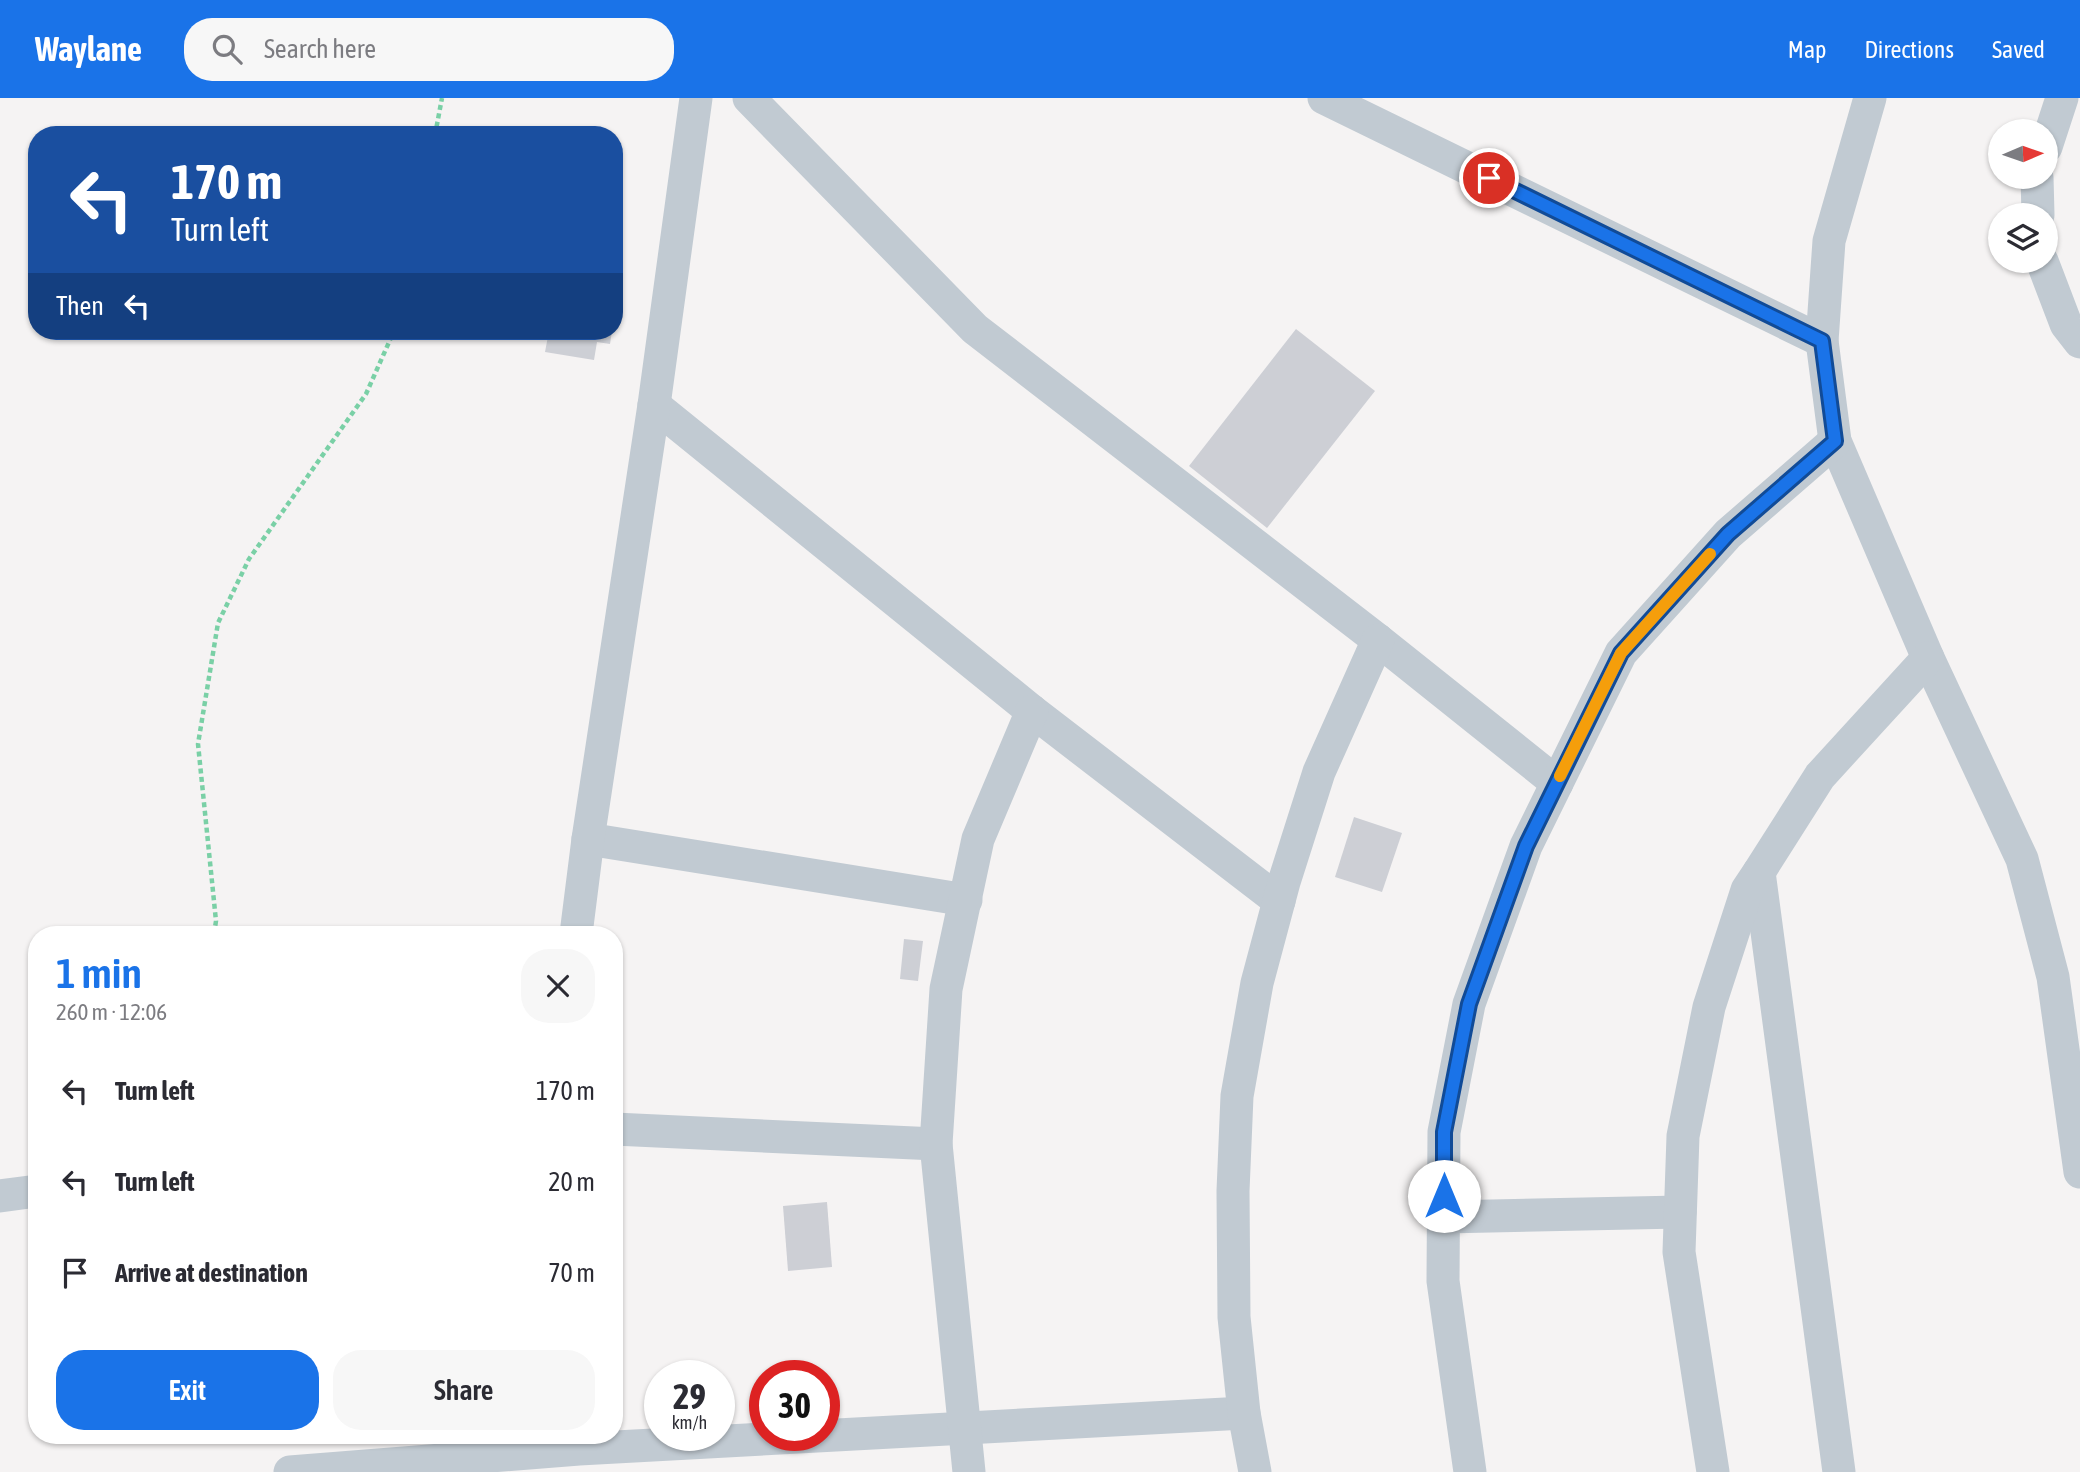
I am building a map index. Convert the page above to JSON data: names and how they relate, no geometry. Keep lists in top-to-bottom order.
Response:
{
  "north": "right",
  "page": {
    "header": "Waylane",
    "search": "Search here",
    "nav": ["Map", "Directions", "Saved"],
    "turn": ["170 m", "Turn left"],
    "then": "Then",
    "heading": ["1 min", "260 m · 12:06"],
    "list": [
      {
        "name": "Turn left",
        "value": "170 m"
      },
      {
        "name": "Turn left",
        "value": "20 m"
      },
      {
        "name": "Arrive at destination",
        "value": "70 m"
      }
    ],
    "buttons": ["Exit", "Share"],
    "speed": "29 km/h",
    "limit": "30"
  }
}
